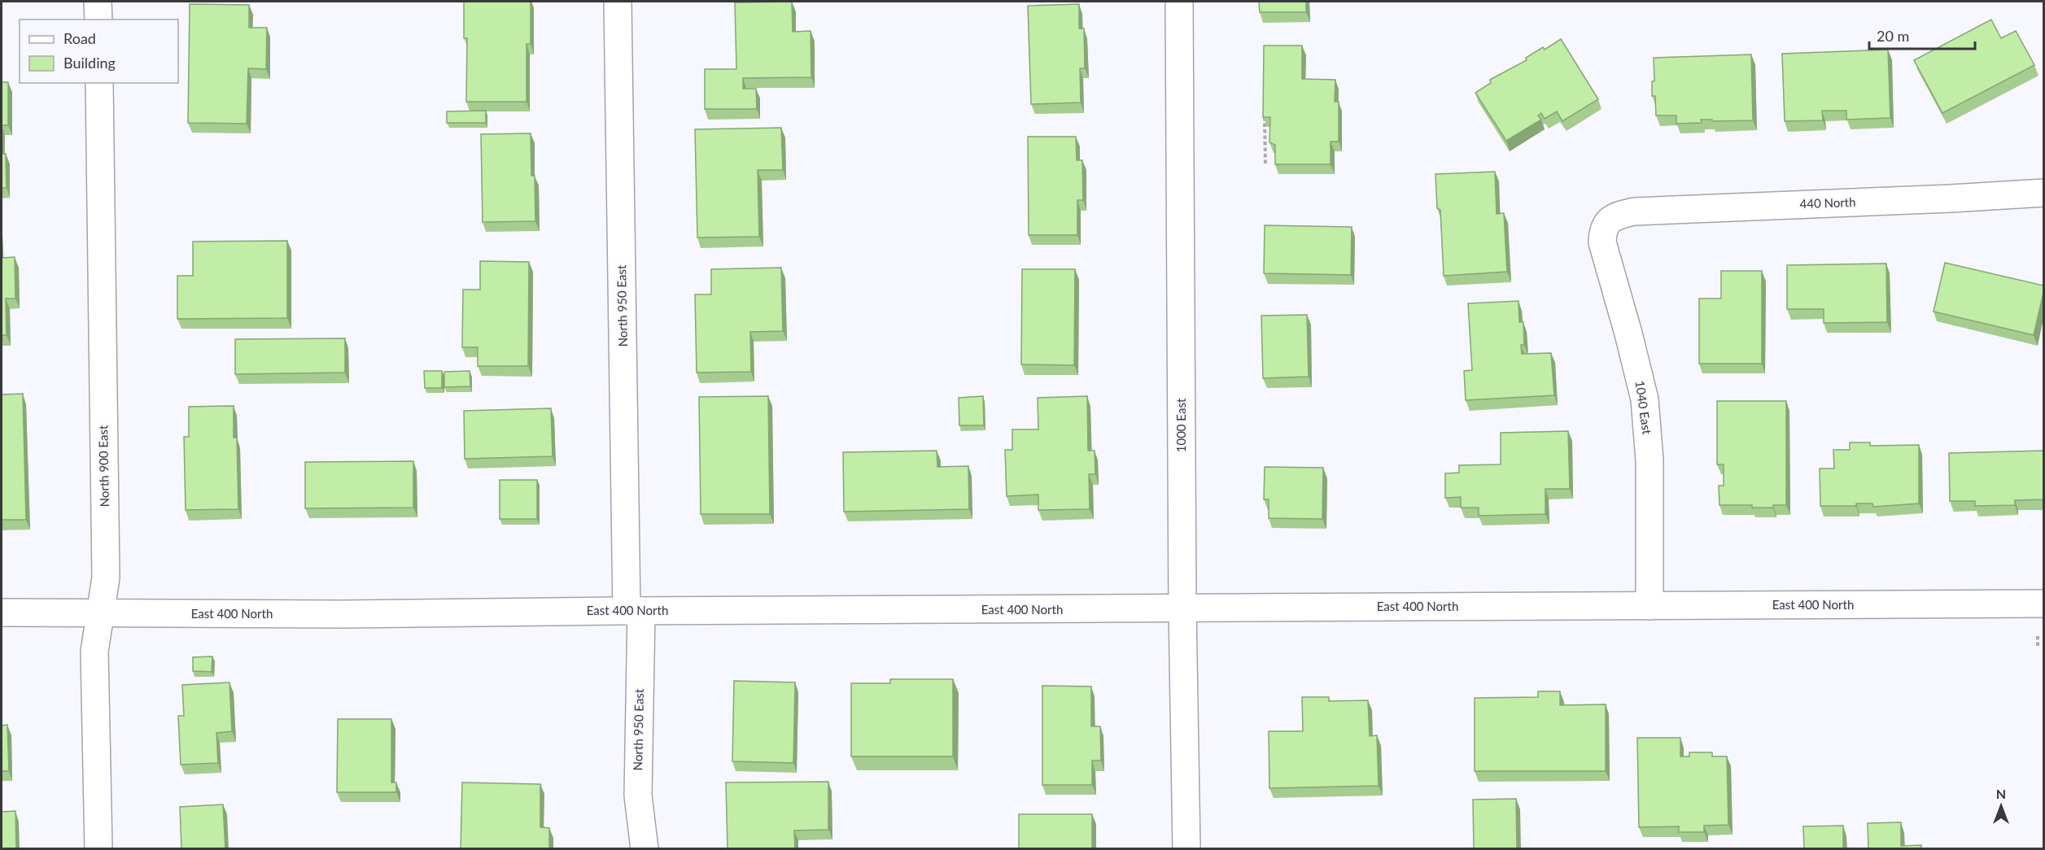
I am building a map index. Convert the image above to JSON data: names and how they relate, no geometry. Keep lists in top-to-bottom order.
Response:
{
  "streets": {
    "street": [
      "440 North",
      "North 950 East",
      "1040 East",
      "1000 East",
      "North 900 East",
      "East 400 North"
    ]
  },
  "crossings": [
    ["440 North", "1040 East"],
    ["North 950 East", "East 400 North"],
    ["1040 East", "East 400 North"],
    ["1000 East", "East 400 North"],
    ["North 900 East", "East 400 North"]
  ],
  "legend": ["Road", "Building"],
  "scale_bar": "20 m",
  "north": "top"
}
